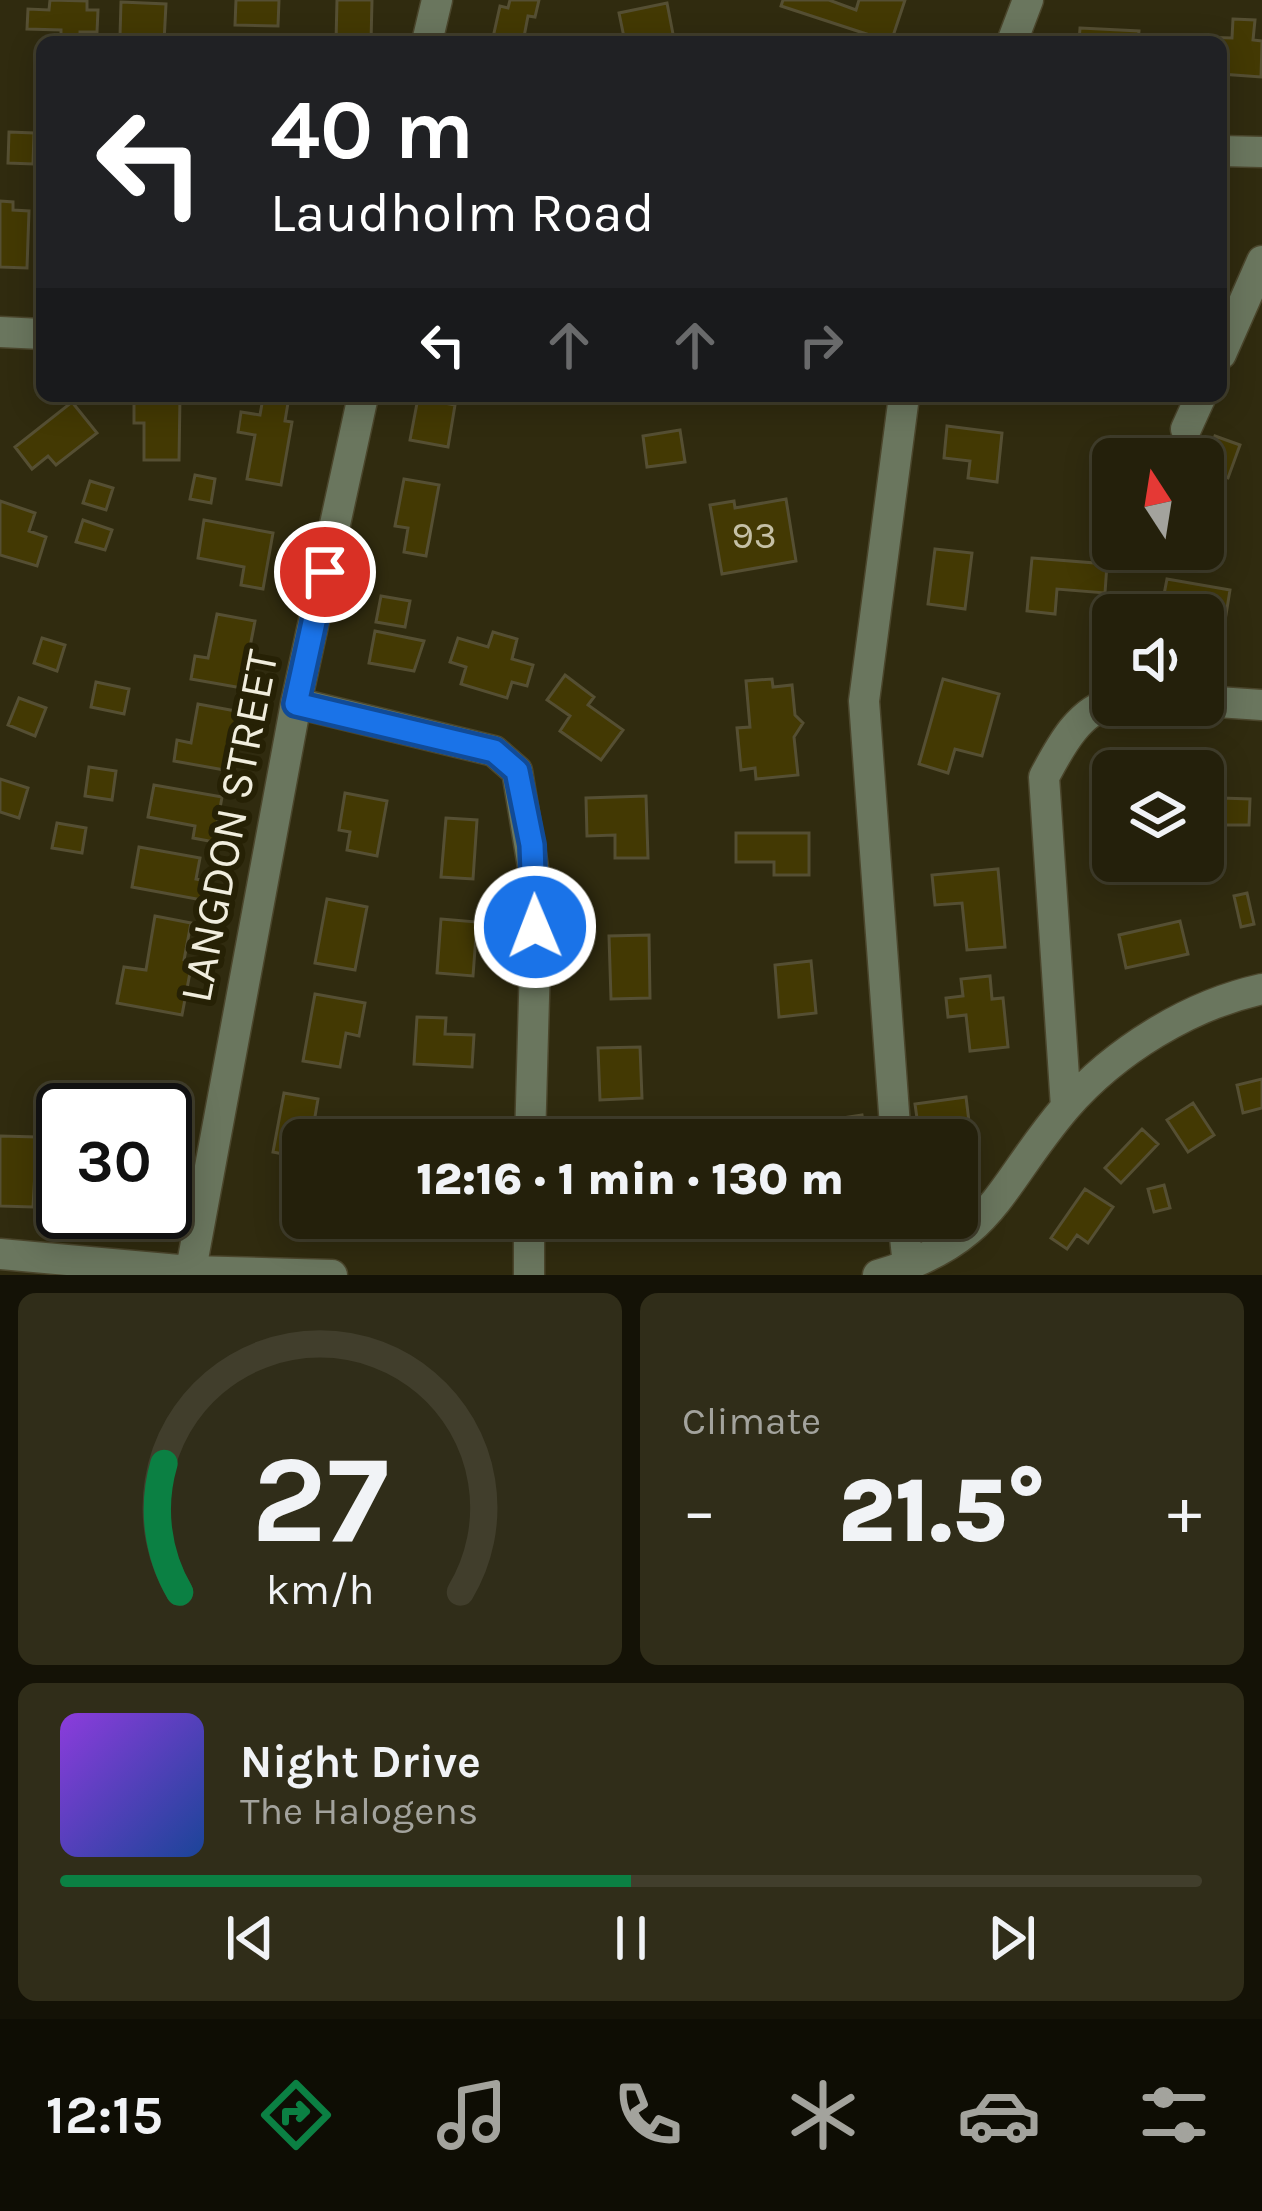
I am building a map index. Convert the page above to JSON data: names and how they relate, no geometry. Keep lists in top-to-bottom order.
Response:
{
  "streets": {
    "street": ["LANGDON STREET"]
  },
  "house_numbers": ["93"],
  "north": "top",
  "page": {
    "turn": ["40 m", "Laudholm Road"],
    "limit": "30",
    "trip": "12:16 · 1 min · 130 m",
    "tile": "Climate",
    "heat": ["−", "21.5°", "+"],
    "song": ["Night Drive", "The Halogens"],
    "tabs": "12:15",
    "gauge": ["27", "km/h"]
  }
}
